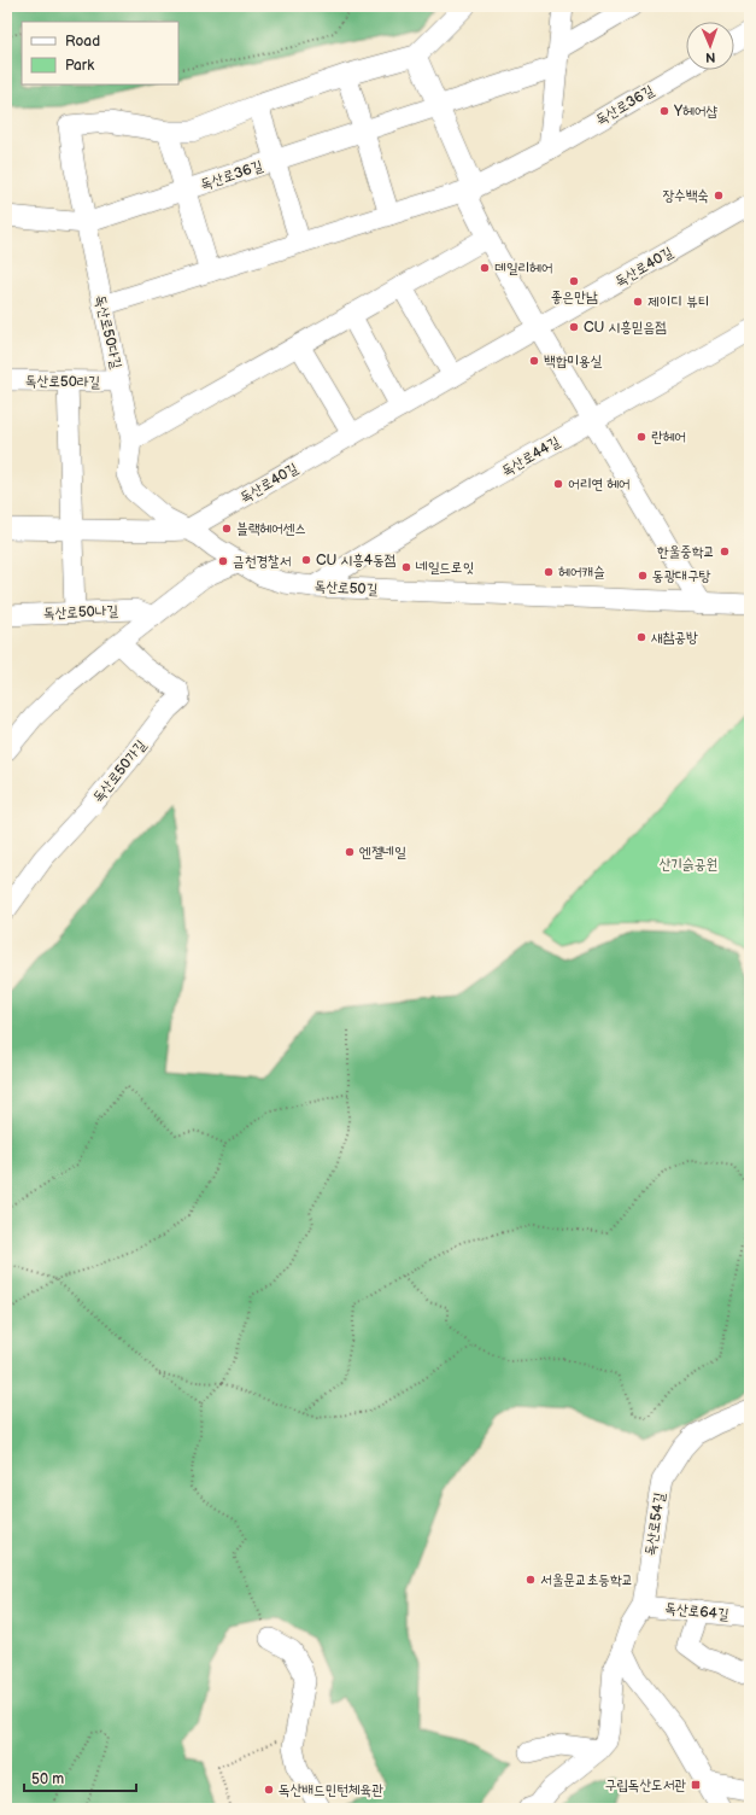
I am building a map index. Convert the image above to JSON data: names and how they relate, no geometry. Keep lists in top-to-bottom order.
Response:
{
  "streets": {
    "street": [
      "독산로36길",
      "독산로40길",
      "독산로50다길",
      "독산로50라길",
      "독산로44길",
      "독산로50길",
      "독산로50나길",
      "독산로50가길",
      "독산로54길",
      "독산로64길"
    ]
  },
  "crossings": [
    ["독산로36길", "독산로50다길"],
    ["독산로40길", "독산로50다길"],
    ["독산로40길", "독산로50길"],
    ["독산로50다길", "독산로50라길"],
    ["독산로50다길", "독산로50길"],
    ["독산로44길", "독산로50길"],
    ["독산로54길", "독산로64길"]
  ],
  "parks": ["산기슭공원"],
  "places": {
    "other": [
      "Y헤어샵",
      "장수백숙",
      "데일리헤어",
      "좋은만남",
      "제이디 뷰티",
      "CU 시흥믿음점",
      "백합미용실",
      "란헤어",
      "어리연 헤어",
      "블랙헤어센스",
      "한울중학교",
      "CU 시흥4동점",
      "금천경찰서",
      "네일드로잇",
      "헤어캐슬",
      "동광대구탕",
      "새참공방",
      "엔젤네일",
      "서울문교초등학교",
      "독산배드민턴체육관"
    ],
    "transit": ["구립독산도서관"]
  },
  "legend": ["Road", "Park"],
  "scale_bar": "50 m",
  "north": "bottom"
}
